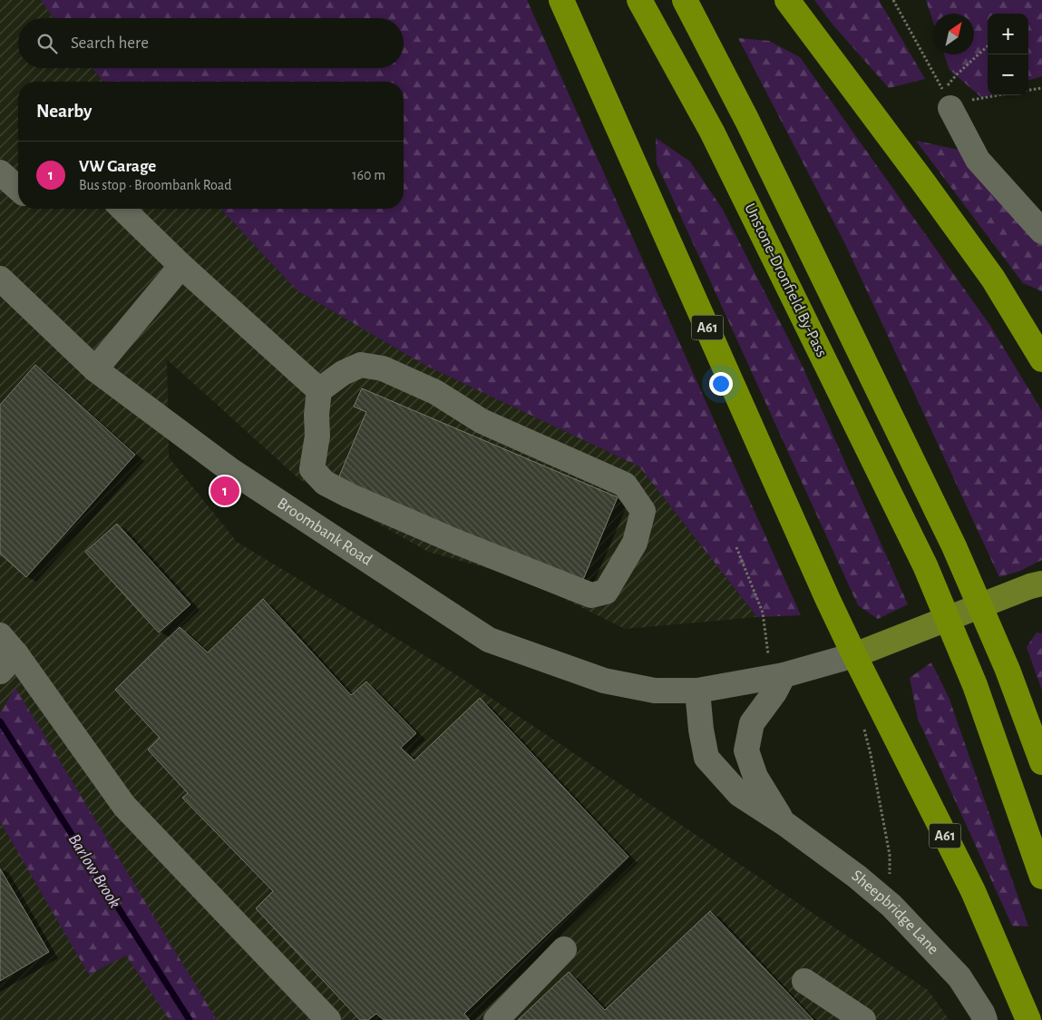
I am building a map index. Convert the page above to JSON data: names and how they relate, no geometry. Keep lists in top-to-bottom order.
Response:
{
  "streets": {
    "highway": ["Unstone-Dronfield By-Pass", "A61"],
    "street": ["Broombank Road", "Sheepbridge Lane"]
  },
  "crossings": [
    ["A61", "Broombank Road"],
    ["Broombank Road", "Sheepbridge Lane"]
  ],
  "water": ["Barlow Brook"],
  "north": "top right",
  "page": {
    "map_buttons": ["+", "−"],
    "search": "Search here",
    "heading": "Nearby",
    "list": [
      {
        "mark": "1",
        "name": "VW Garage",
        "note": "Bus stop · Broombank Road",
        "value": "160 m"
      }
    ],
    "pins": "1"
  }
}
